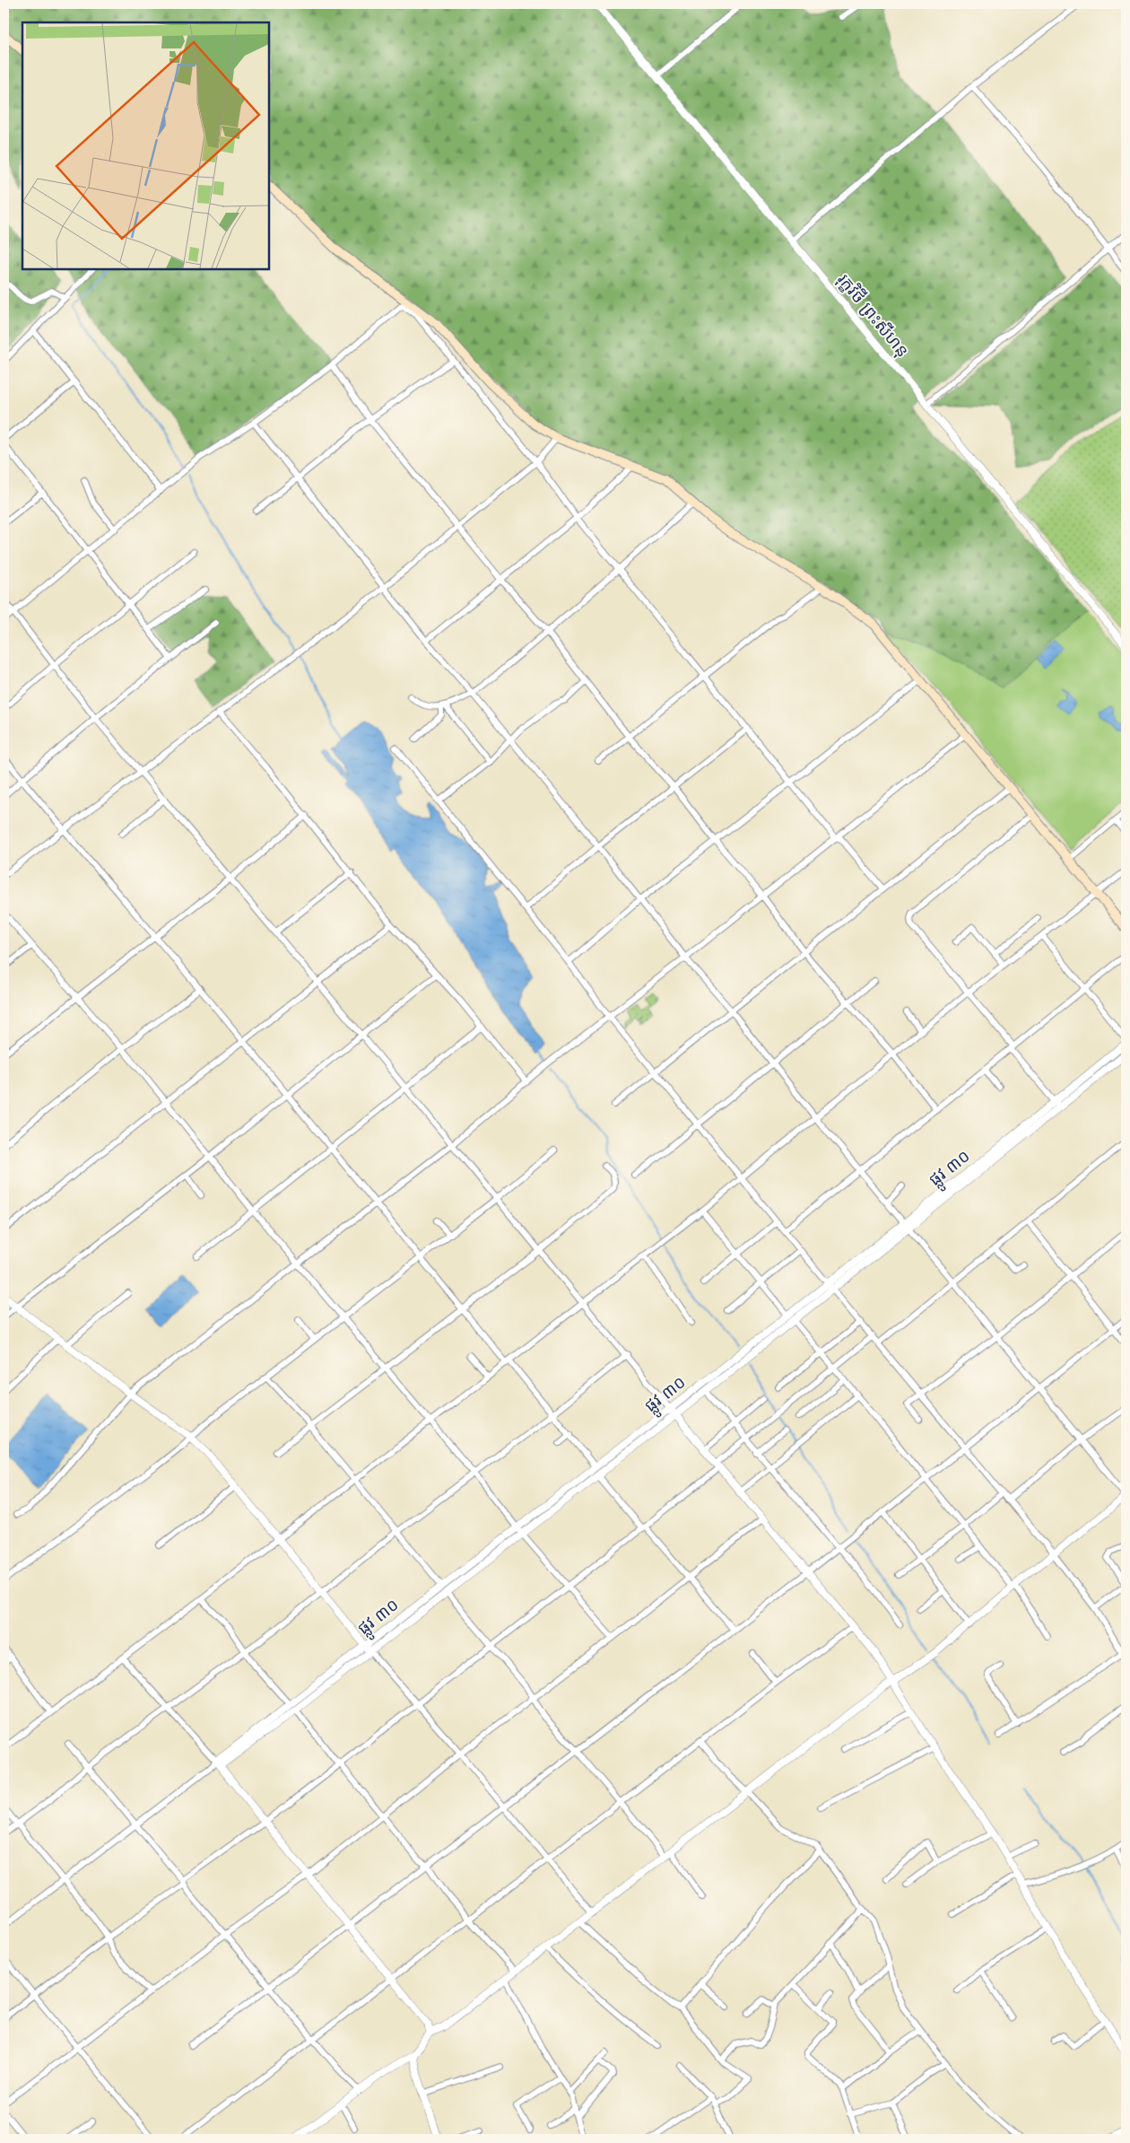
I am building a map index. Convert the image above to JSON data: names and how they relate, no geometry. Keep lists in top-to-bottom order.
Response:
{
  "streets": {
    "street": ["រុក្ខវិថី ព្រះសីហនុ", "ផ្លូវ ៣០"]
  }
}
